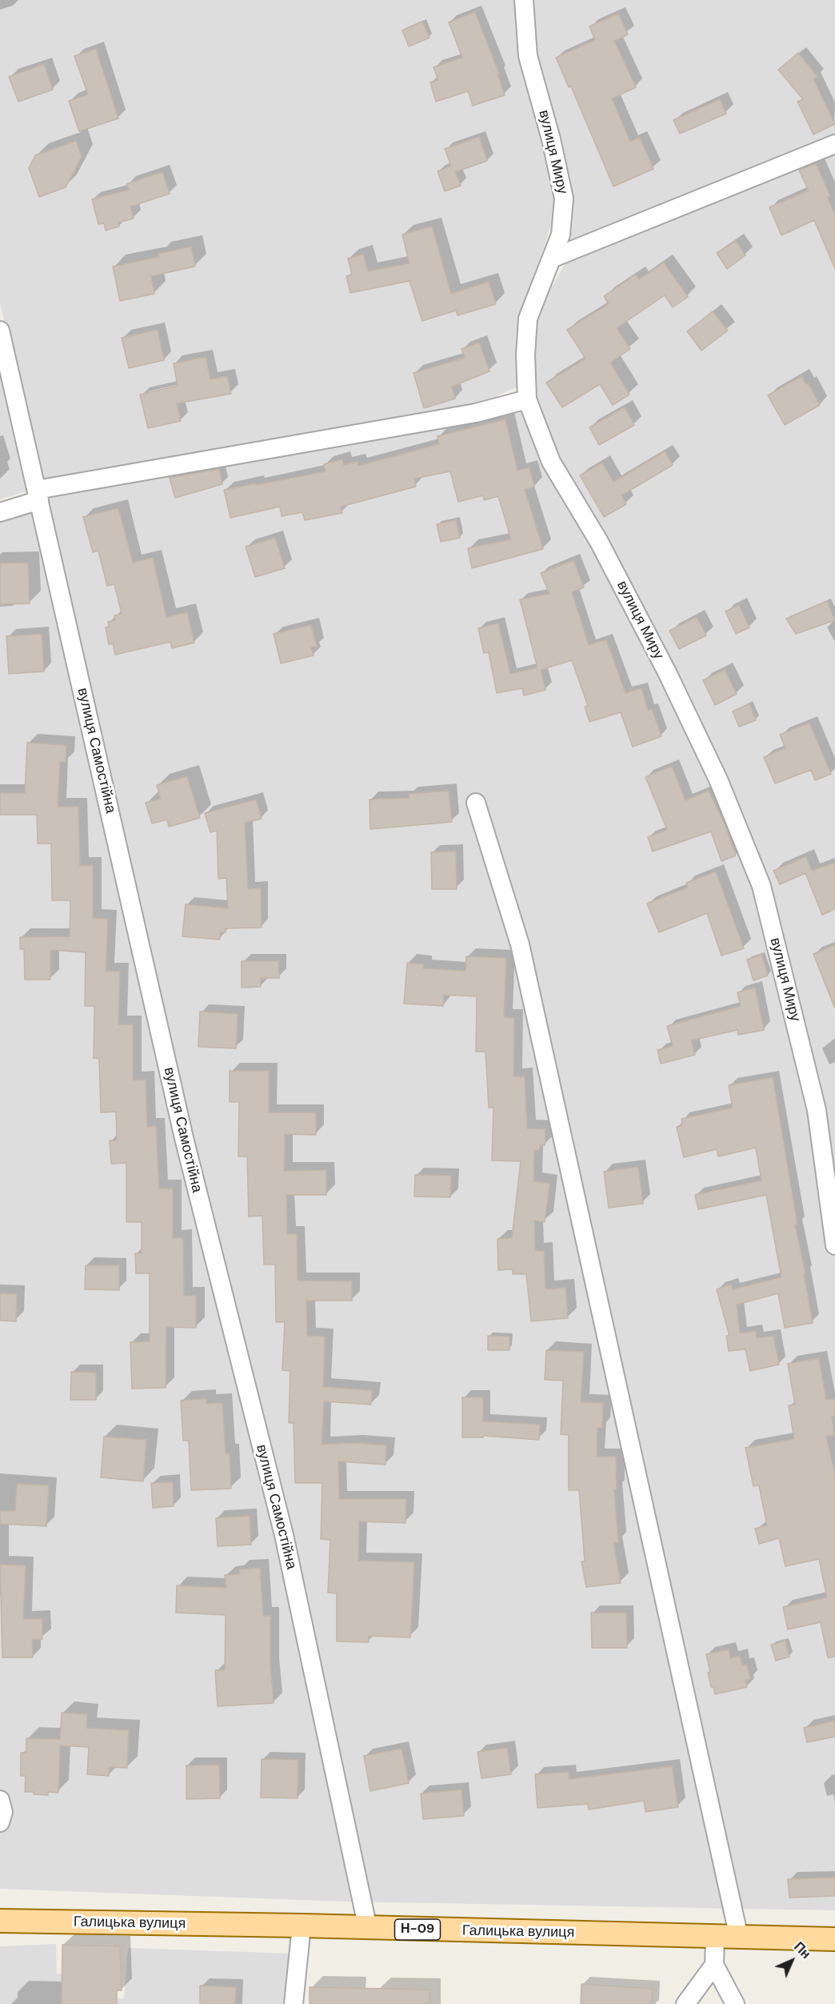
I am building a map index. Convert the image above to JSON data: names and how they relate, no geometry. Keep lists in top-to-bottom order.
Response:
{
  "streets": {
    "main road": ["Галицька вулиця", "Н-09"],
    "street": ["вулиця Миру", "вулиця Самостійна"]
  },
  "crossings": [
    ["вулиця Самостійна", "Галицька вулиця"]
  ],
  "north": "top right"
}
